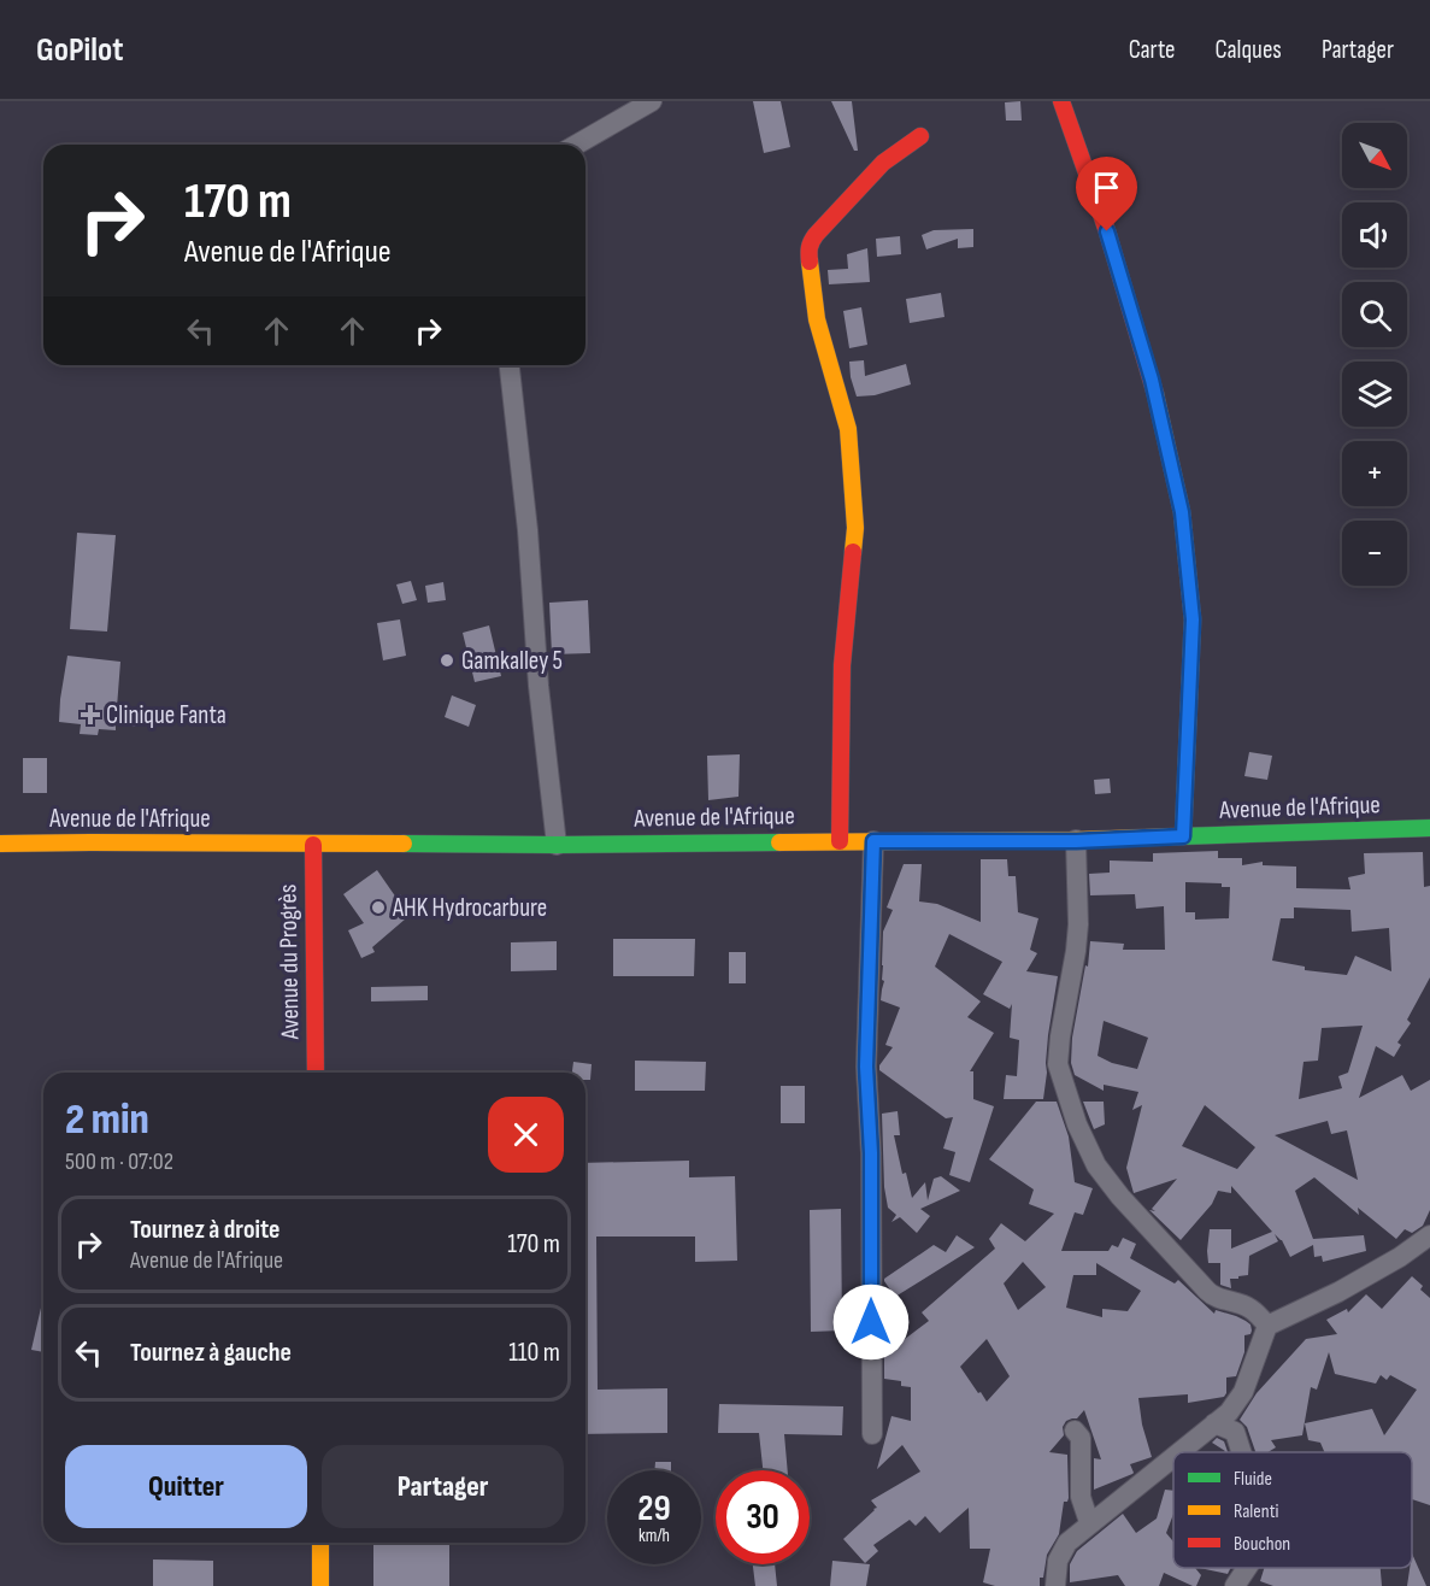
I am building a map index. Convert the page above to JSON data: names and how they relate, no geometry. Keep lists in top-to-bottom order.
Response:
{
  "streets": {
    "street": ["Avenue de l'Afrique", "Avenue du Progrès"]
  },
  "crossings": [
    ["Avenue de l'Afrique", "Avenue du Progrès"]
  ],
  "places": {
    "other": ["Gamkalley 5", "AHK Hydrocarbure"],
    "health": ["Clinique Fanta"]
  },
  "legend": ["Fluide", "Ralenti", "Bouchon"],
  "north": "bottom right",
  "page": {
    "header": "GoPilot",
    "nav": ["Carte", "Calques", "Partager"],
    "map_buttons": ["+", "−"],
    "turn": ["170 m", "Avenue de l'Afrique"],
    "heading": ["2 min", "500 m · 07:02"],
    "list": [
      {
        "name": "Tournez à droite",
        "note": "Avenue de l'Afrique",
        "value": "170 m"
      },
      {
        "name": "Tournez à gauche",
        "value": "110 m"
      }
    ],
    "buttons": ["Quitter", "Partager"],
    "speed": "29 km/h",
    "limit": "30"
  }
}
